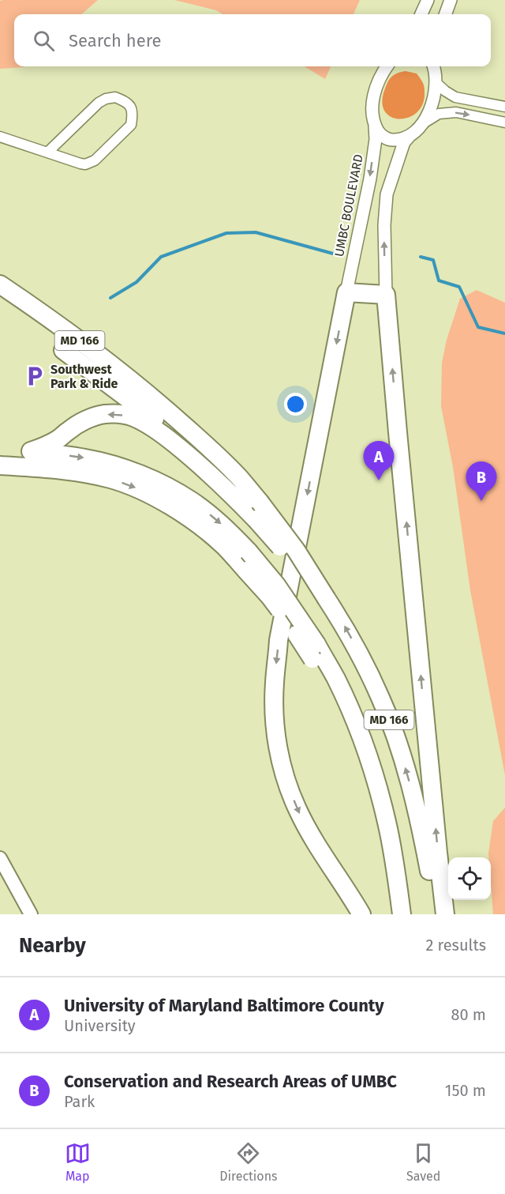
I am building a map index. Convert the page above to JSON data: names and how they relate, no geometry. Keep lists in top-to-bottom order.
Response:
{
  "streets": {
    "highway": ["MD 166"],
    "street": ["UMBC BOULEVARD"]
  },
  "places": {
    "parking": ["Southwest Park & Ride"]
  },
  "page": {
    "search": "Search here",
    "pins": ["A", "B"],
    "heading": ["Nearby", "2 results"],
    "list": [
      {
        "mark": "A",
        "name": "University of Maryland Baltimore County",
        "note": "University",
        "value": "80 m"
      },
      {
        "mark": "B",
        "name": "Conservation and Research Areas of UMBC",
        "note": "Park",
        "value": "150 m"
      }
    ],
    "nav": ["Map", "Directions", "Saved"]
  }
}
